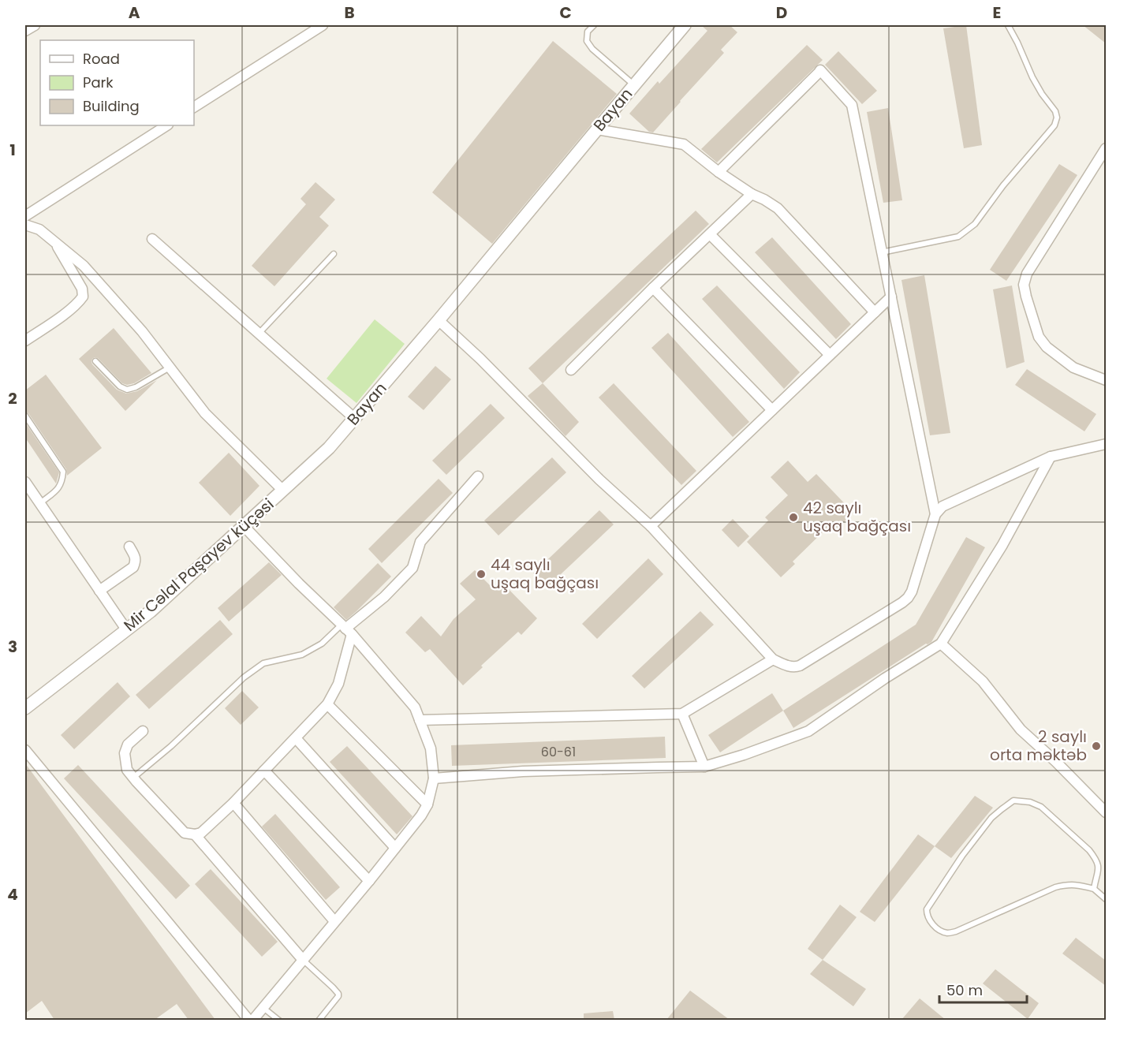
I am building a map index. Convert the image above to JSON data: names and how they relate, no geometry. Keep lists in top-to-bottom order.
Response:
{
  "streets": {
    "street": ["Bayan", "Mir Cəlal Paşayev küçəsi"]
  },
  "crossings": [
    ["Bayan", "Mir Cəlal Paşayev küçəsi"]
  ],
  "places": ["42 saylı uşaq bağçası", "44 saylı uşaq bağçası", "2 saylı orta məktəb"],
  "house_numbers": ["60-61"],
  "legend": ["Road", "Park", "Building"],
  "scale_bar": "50 m",
  "grid": {
    "columns": [
      "A",
      "B",
      "C",
      "D",
      "E"
    ],
    "rows": [
      "1",
      "2",
      "3",
      "4"
    ]
  }
}
